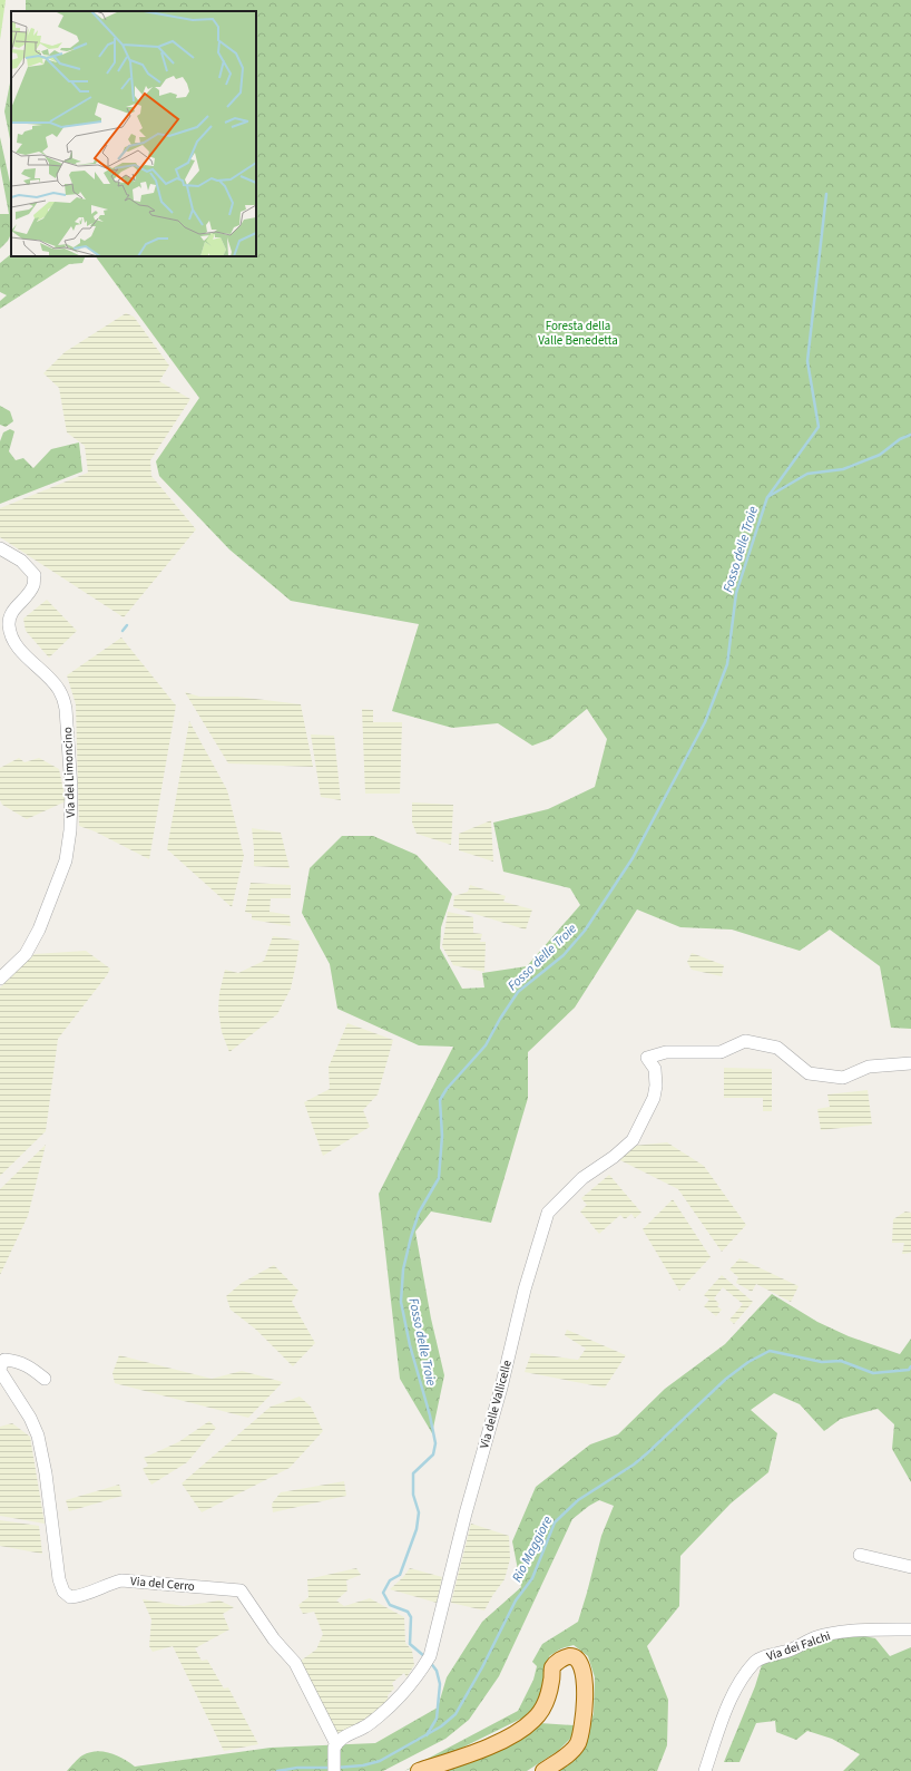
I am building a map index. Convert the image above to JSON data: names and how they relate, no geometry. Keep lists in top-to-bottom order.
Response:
{
  "streets": {
    "street": [
      "Via del Limoncino",
      "Via delle Vallicelle",
      "Via del Cerro",
      "Via dei Falchi"
    ]
  },
  "crossings": [
    ["Via delle Vallicelle", "Via del Cerro"]
  ],
  "water": ["Fosso delle Troie", "Rio Maggiore"],
  "parks": ["Foresta della Valle Benedetta"]
}
